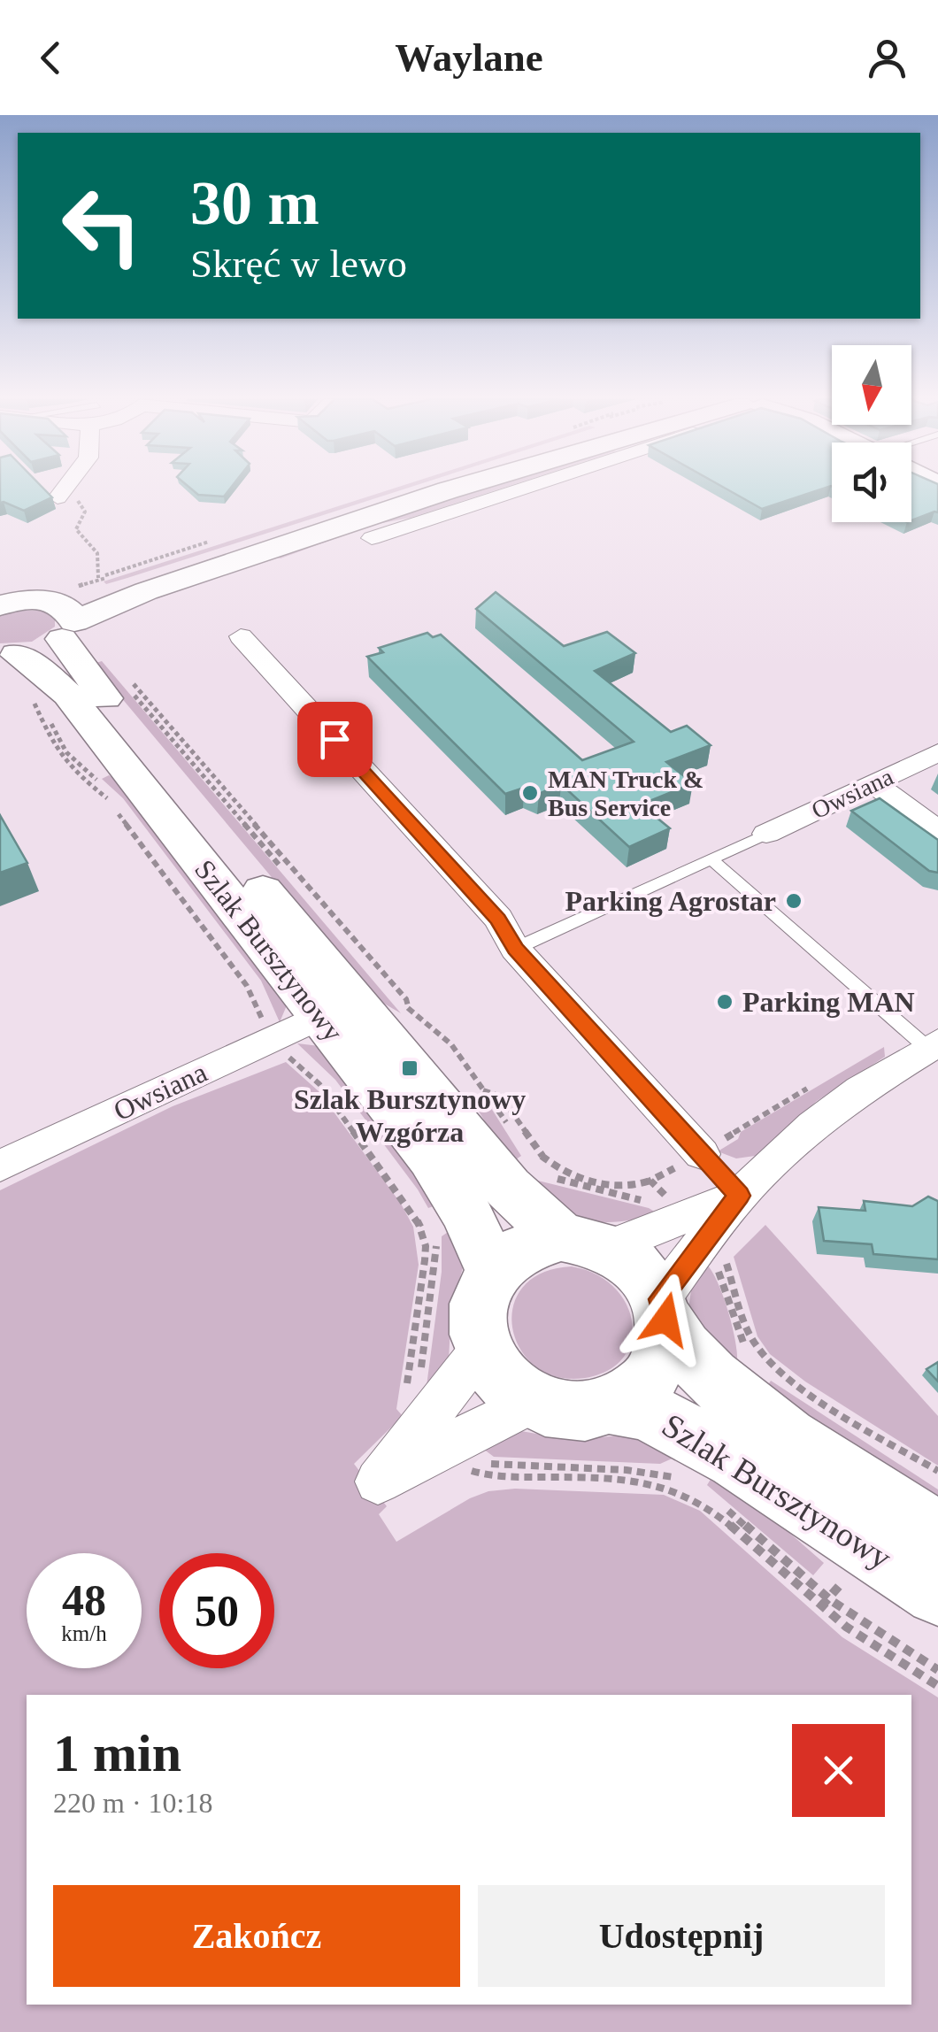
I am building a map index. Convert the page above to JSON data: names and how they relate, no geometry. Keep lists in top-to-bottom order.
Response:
{
  "streets": {
    "main road": ["Szlak Bursztynowy"],
    "street": ["Owsiana"]
  },
  "crossings": [
    ["Owsiana", "Szlak Bursztynowy"]
  ],
  "places": {
    "other": ["MAN Truck & Bus Service", "Parking Agrostar", "Parking MAN"],
    "transit": ["Szlak Bursztynowy Wzgórza"]
  },
  "north": "bottom",
  "page": {
    "header": "Waylane",
    "turn": ["30 m", "Skręć w lewo"],
    "speed": "48 km/h",
    "limit": "50",
    "heading": ["1 min", "220 m · 10:18"],
    "buttons": ["Zakończ", "Udostępnij"]
  }
}
